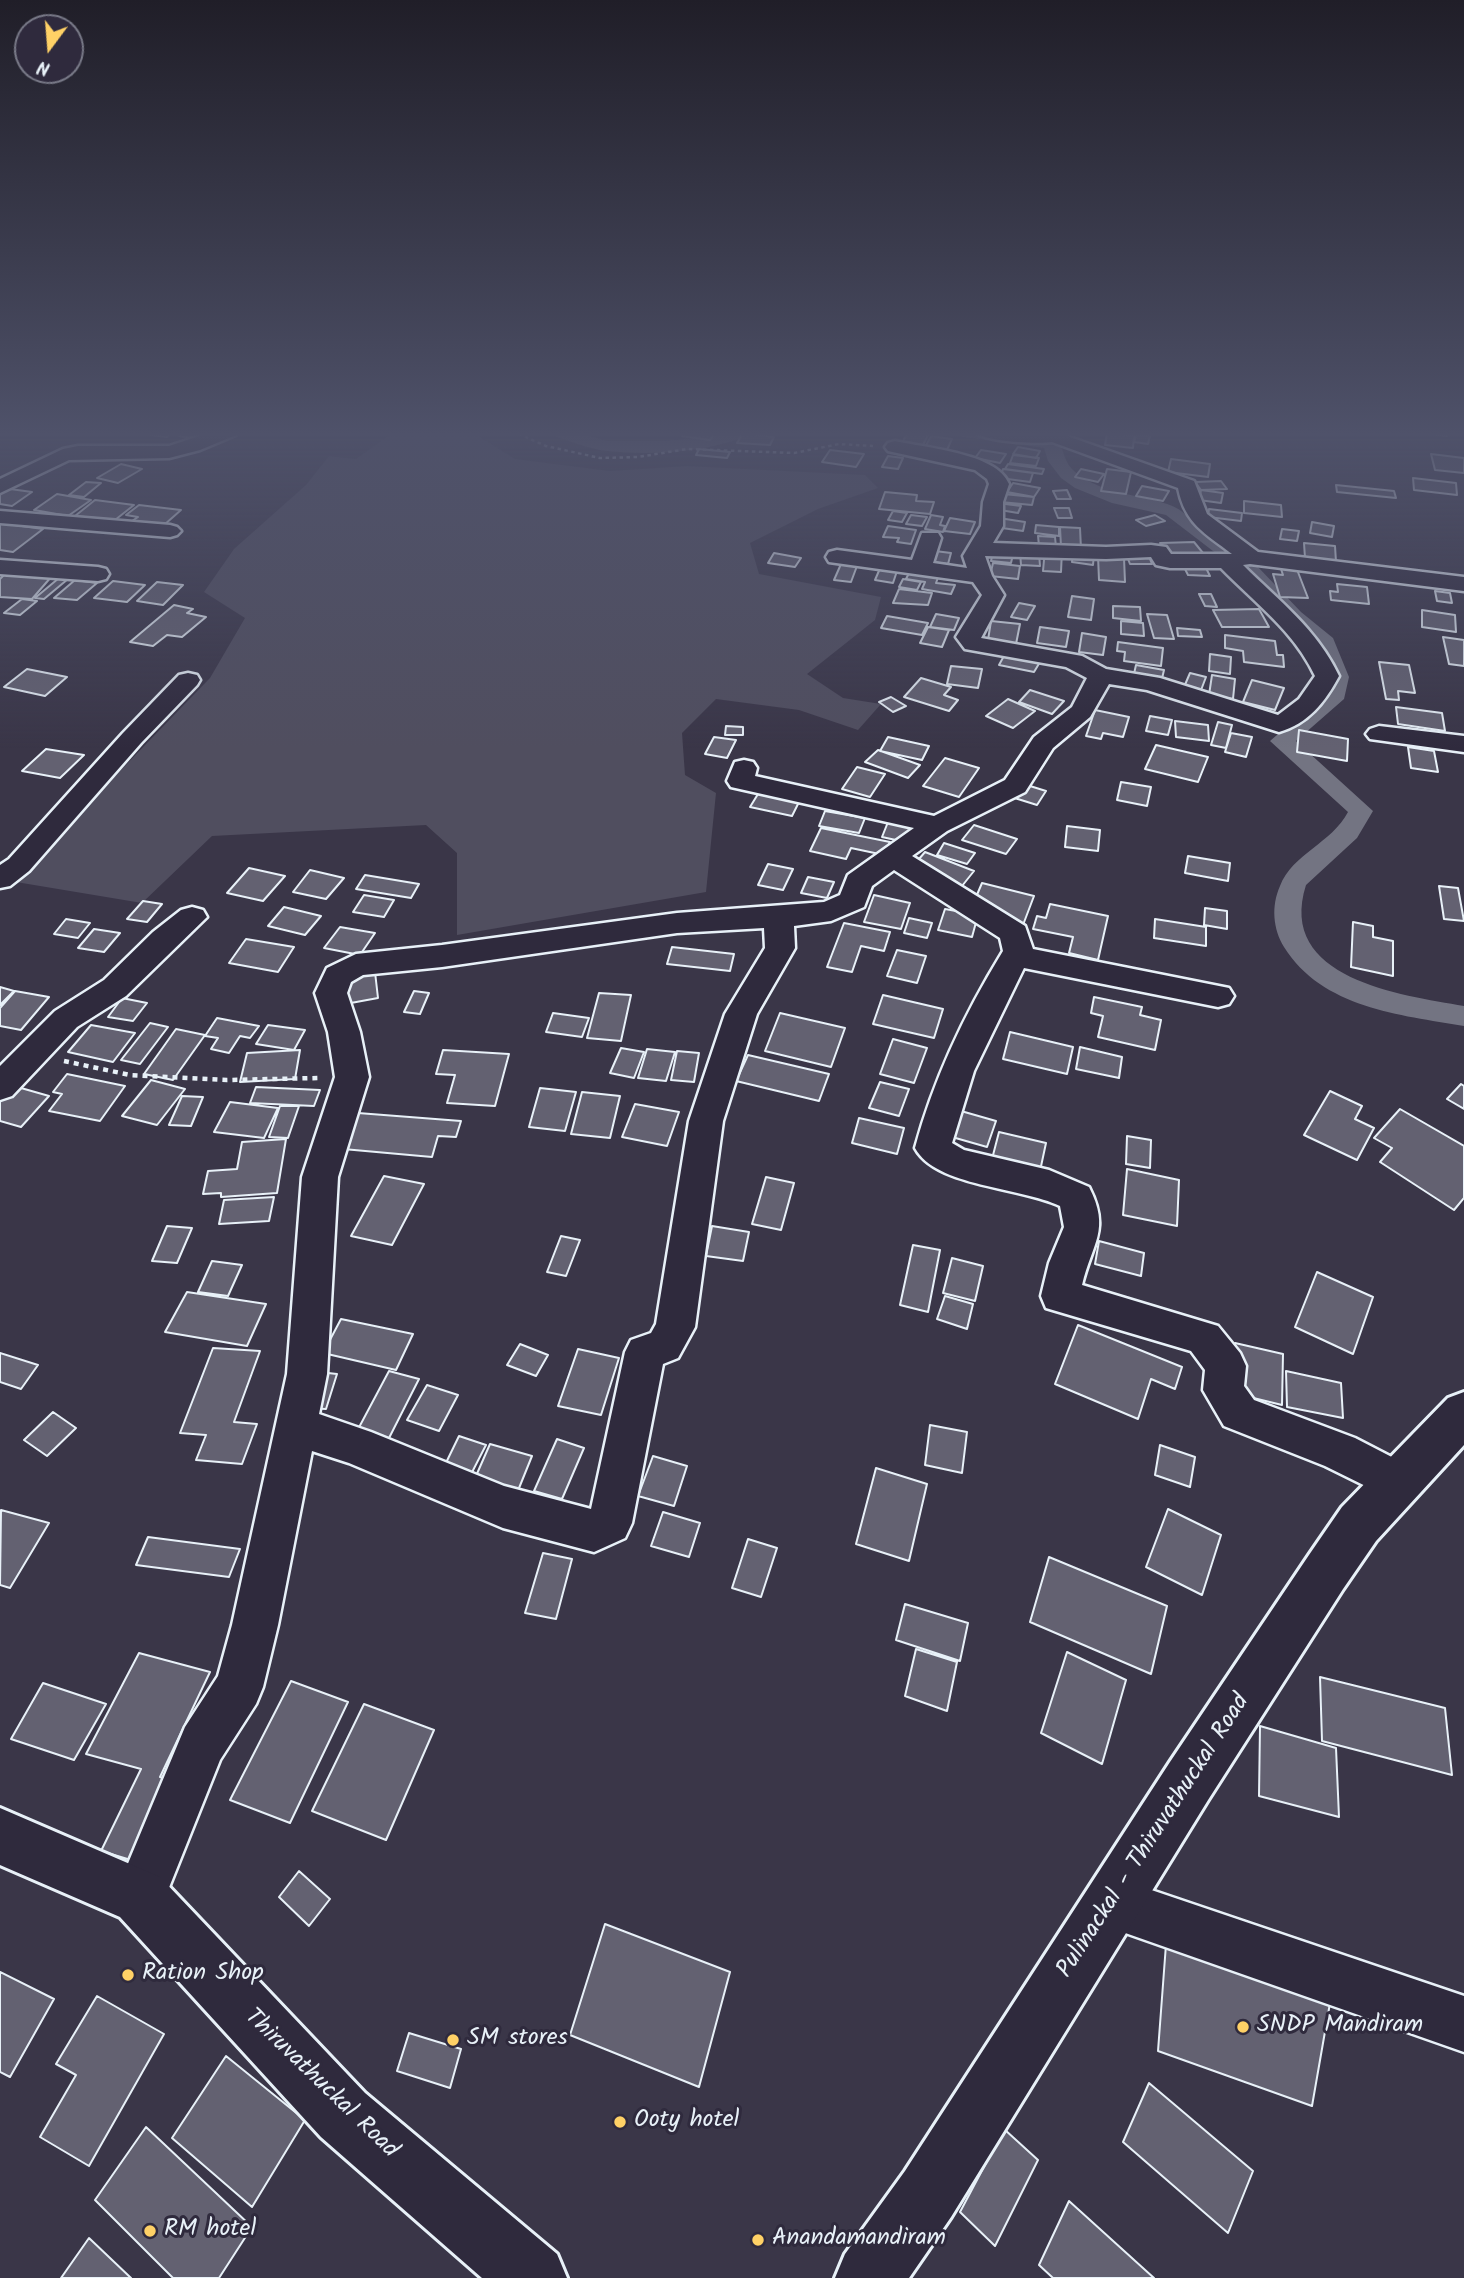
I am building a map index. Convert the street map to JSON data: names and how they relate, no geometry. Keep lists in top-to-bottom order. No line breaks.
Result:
{"streets":{"main road":["Pulinackal - Thiruvathuckal Road","Thiruvathuckal Road"]},"places":["Ration Shop","SNDP Mandiram","SM stores","Ooty hotel","RM hotel","Anandamandiram"],"north":"bottom"}
